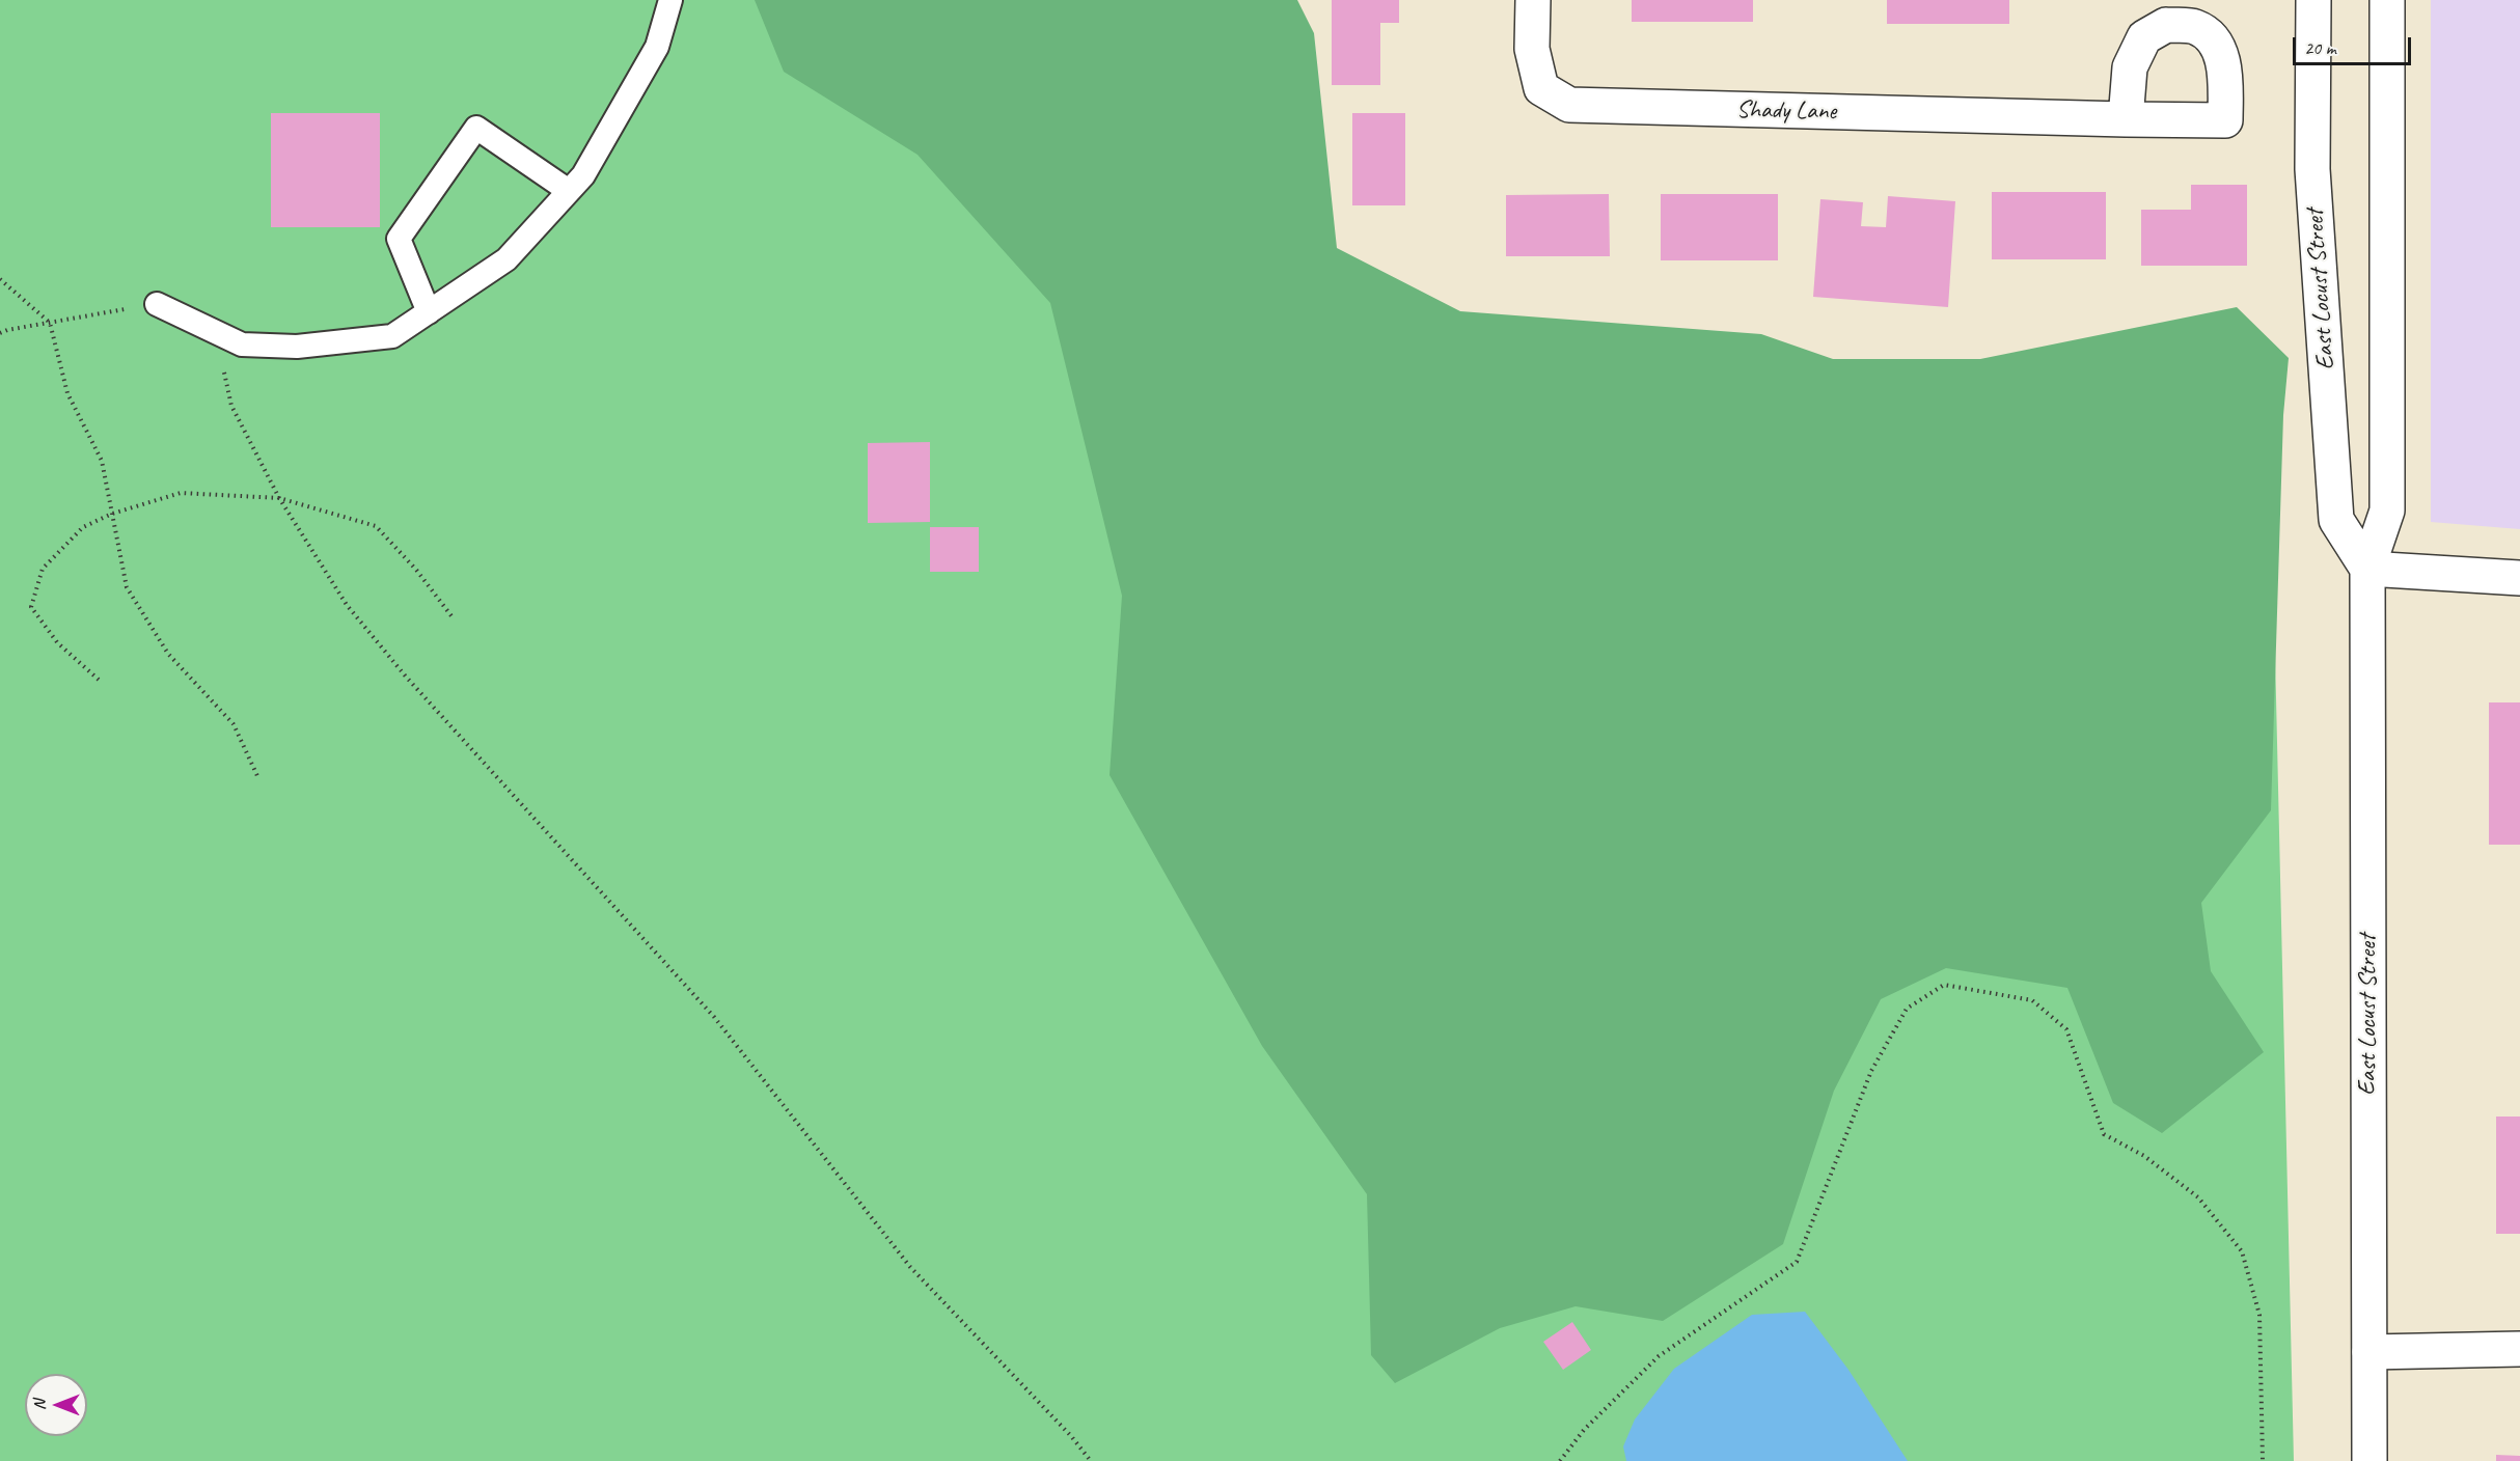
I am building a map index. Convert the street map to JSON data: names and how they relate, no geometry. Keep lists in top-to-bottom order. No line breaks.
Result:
{"streets":{"main road":["Shady Lane","East Locust Street"]},"scale_bar":"20 m","north":"left"}
